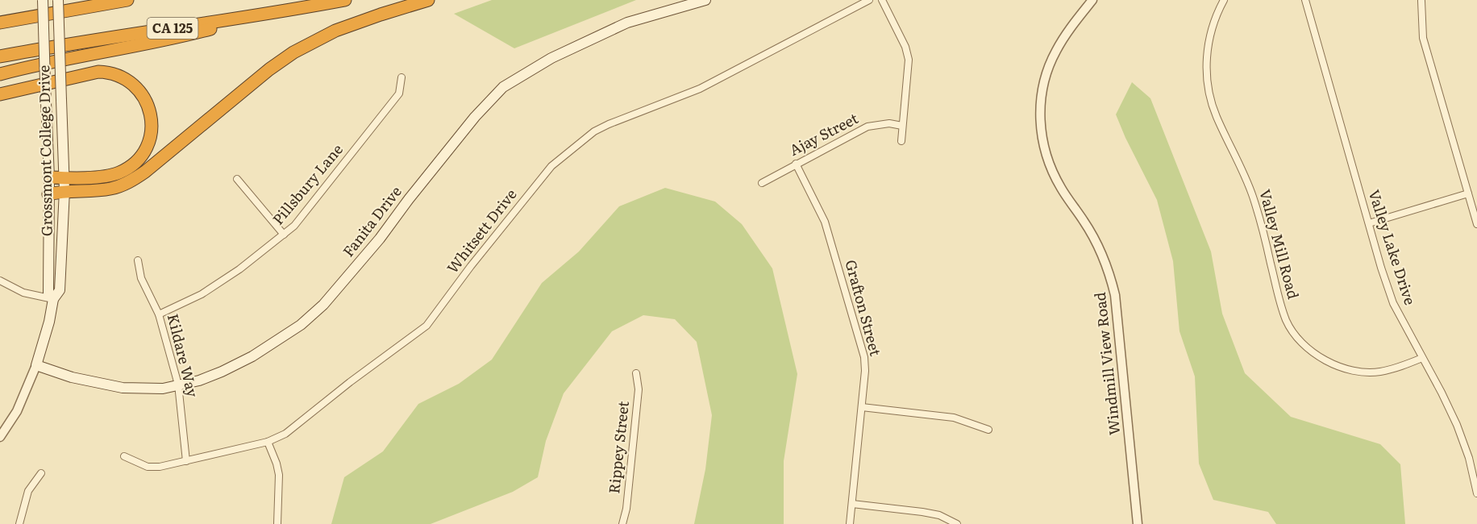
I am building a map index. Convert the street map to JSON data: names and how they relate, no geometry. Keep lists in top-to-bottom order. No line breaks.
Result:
{"streets":{"highway":["CA 125"],"main road":["Grossmont College Drive","Fanita Drive"],"street":["Ajay Street","Pillsbury Lane","Whitsett Drive","Valley Mill Road","Valley Lake Drive","Grafton Street","Kildare Way","Windmill View Road","Rippey Street"]},"crossings":[["Ajay Street","Grafton Street"],["Grossmont College Drive","Fanita Drive"],["Pillsbury Lane","Kildare Way"],["Fanita Drive","Kildare Way"],["Whitsett Drive","Kildare Way"],["Valley Mill Road","Valley Lake Drive"]]}
